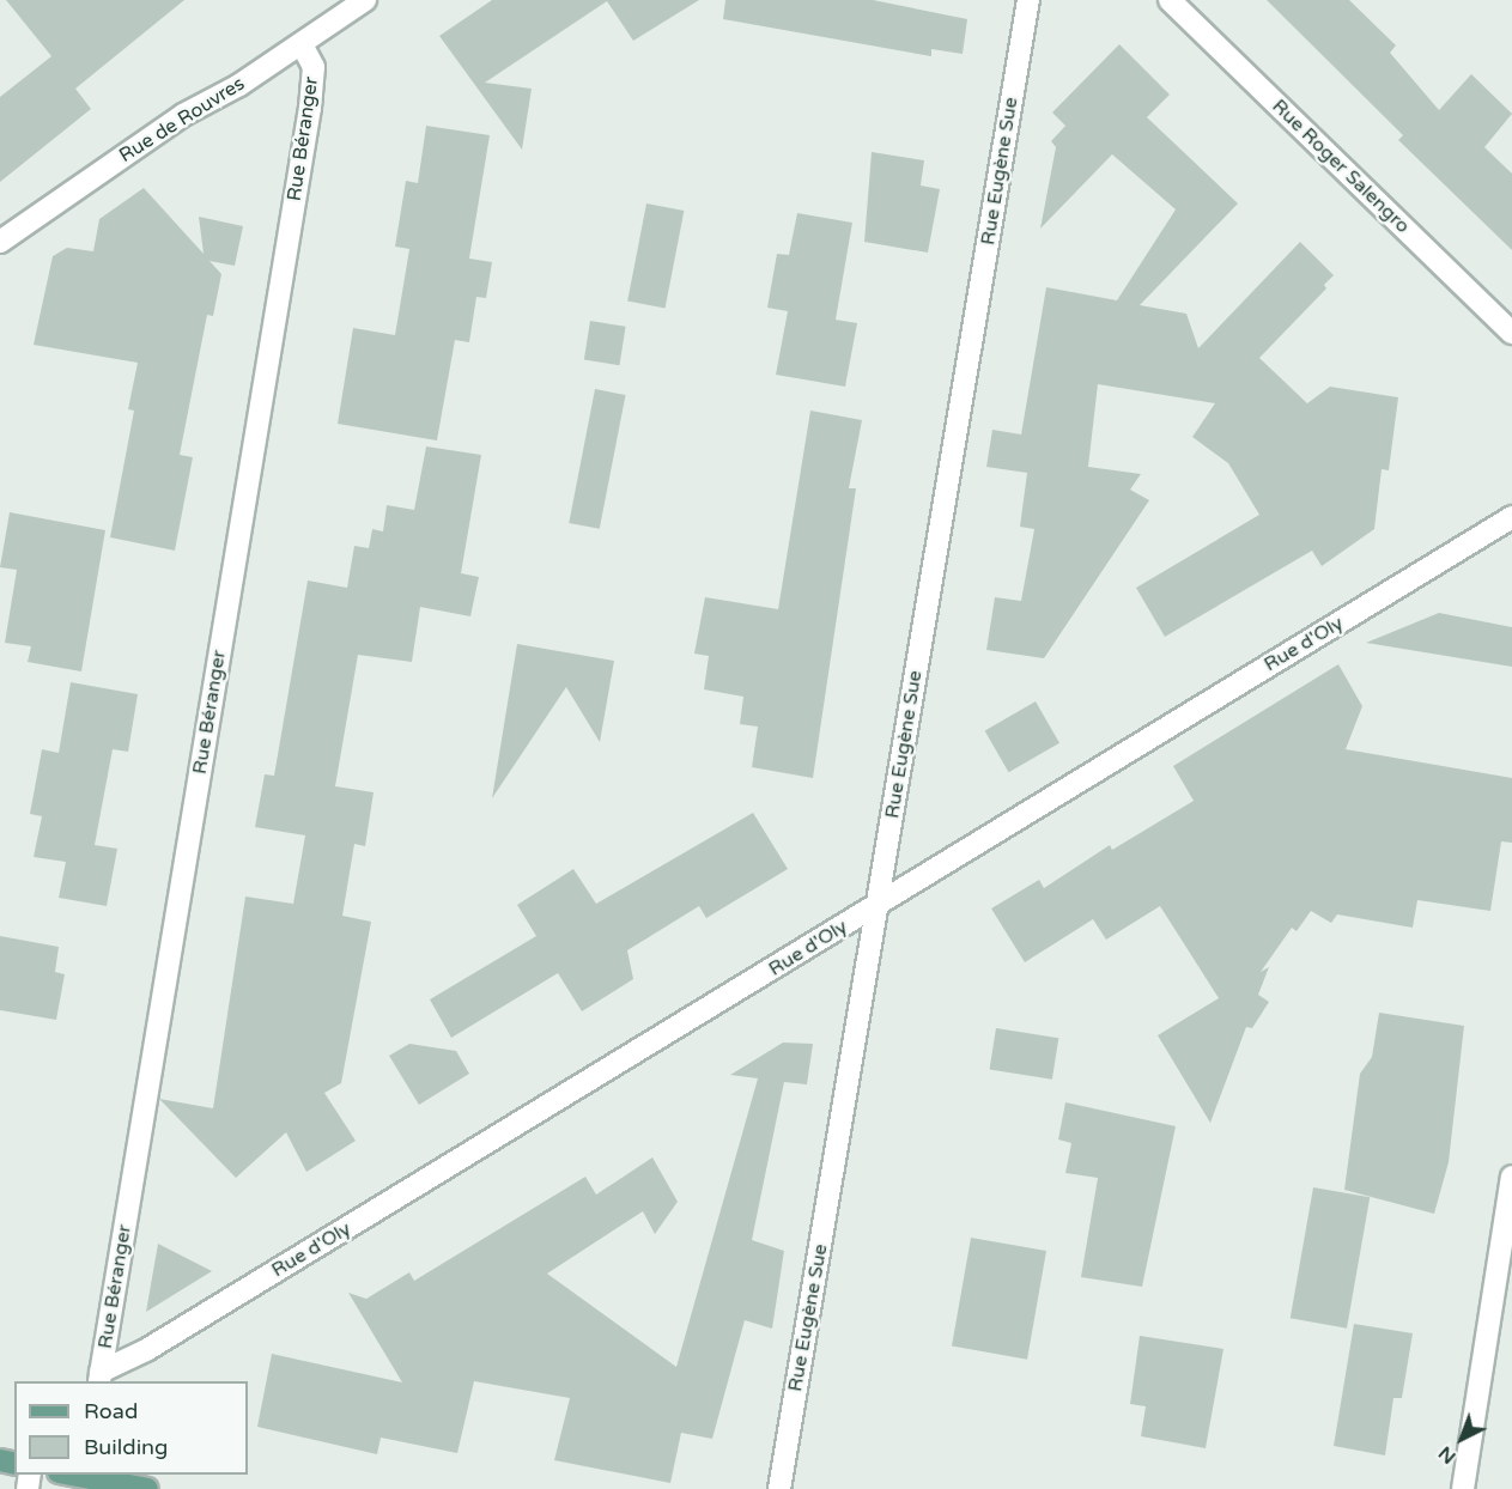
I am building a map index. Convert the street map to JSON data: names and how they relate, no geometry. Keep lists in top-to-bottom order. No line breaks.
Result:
{"streets":{"street":["Rue de Rouvres","Rue Béranger","Rue Roger Salengro","Rue Eugène Sue","Rue d'Oly"]},"crossings":[["Rue de Rouvres","Rue Béranger"],["Rue Béranger","Rue d'Oly"],["Rue Eugène Sue","Rue d'Oly"]],"legend":["Road","Building"],"north":"bottom left"}
